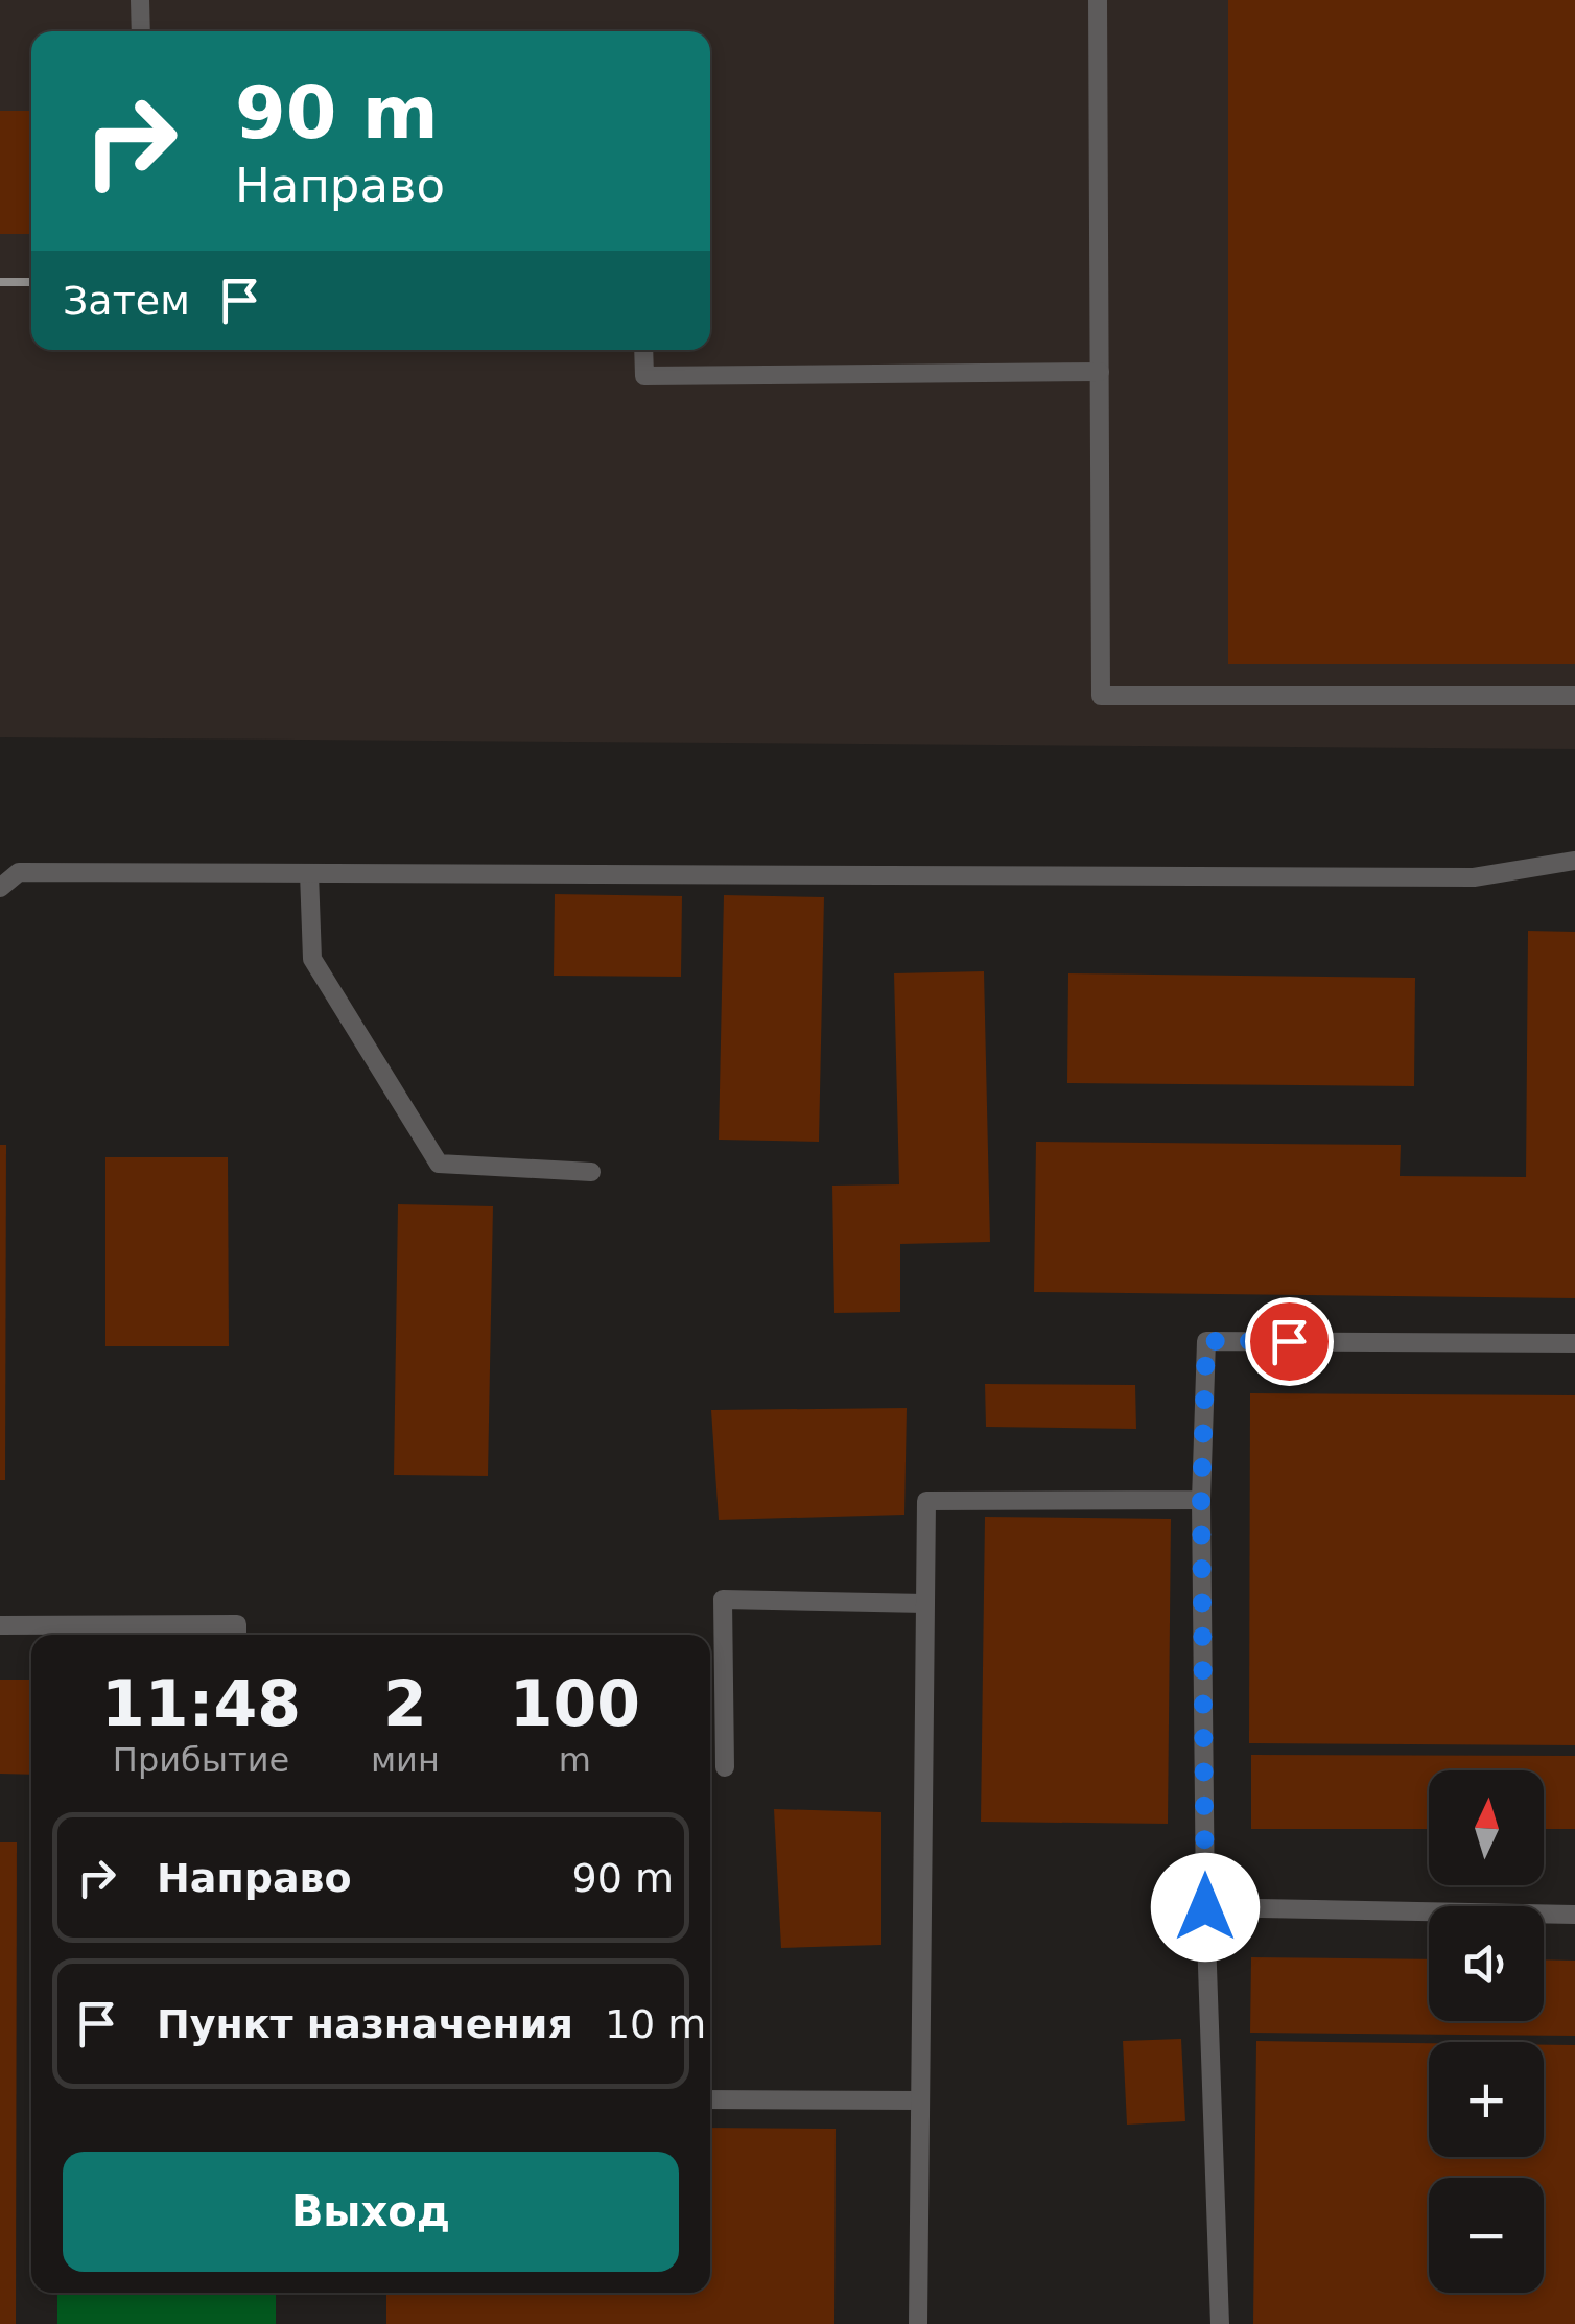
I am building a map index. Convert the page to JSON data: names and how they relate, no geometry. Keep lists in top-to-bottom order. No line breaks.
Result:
{"north":"top","page":{"turn":["90 m","Направо"],"then":"Затем","eta":["11:48","Прибытие","2","мин","100","m"],"map_buttons":["+","−"],"list":[{"name":"Направо","value":"90 m"},{"name":"Пункт назначения","value":"10 m"}],"buttons":"Выход"}}
